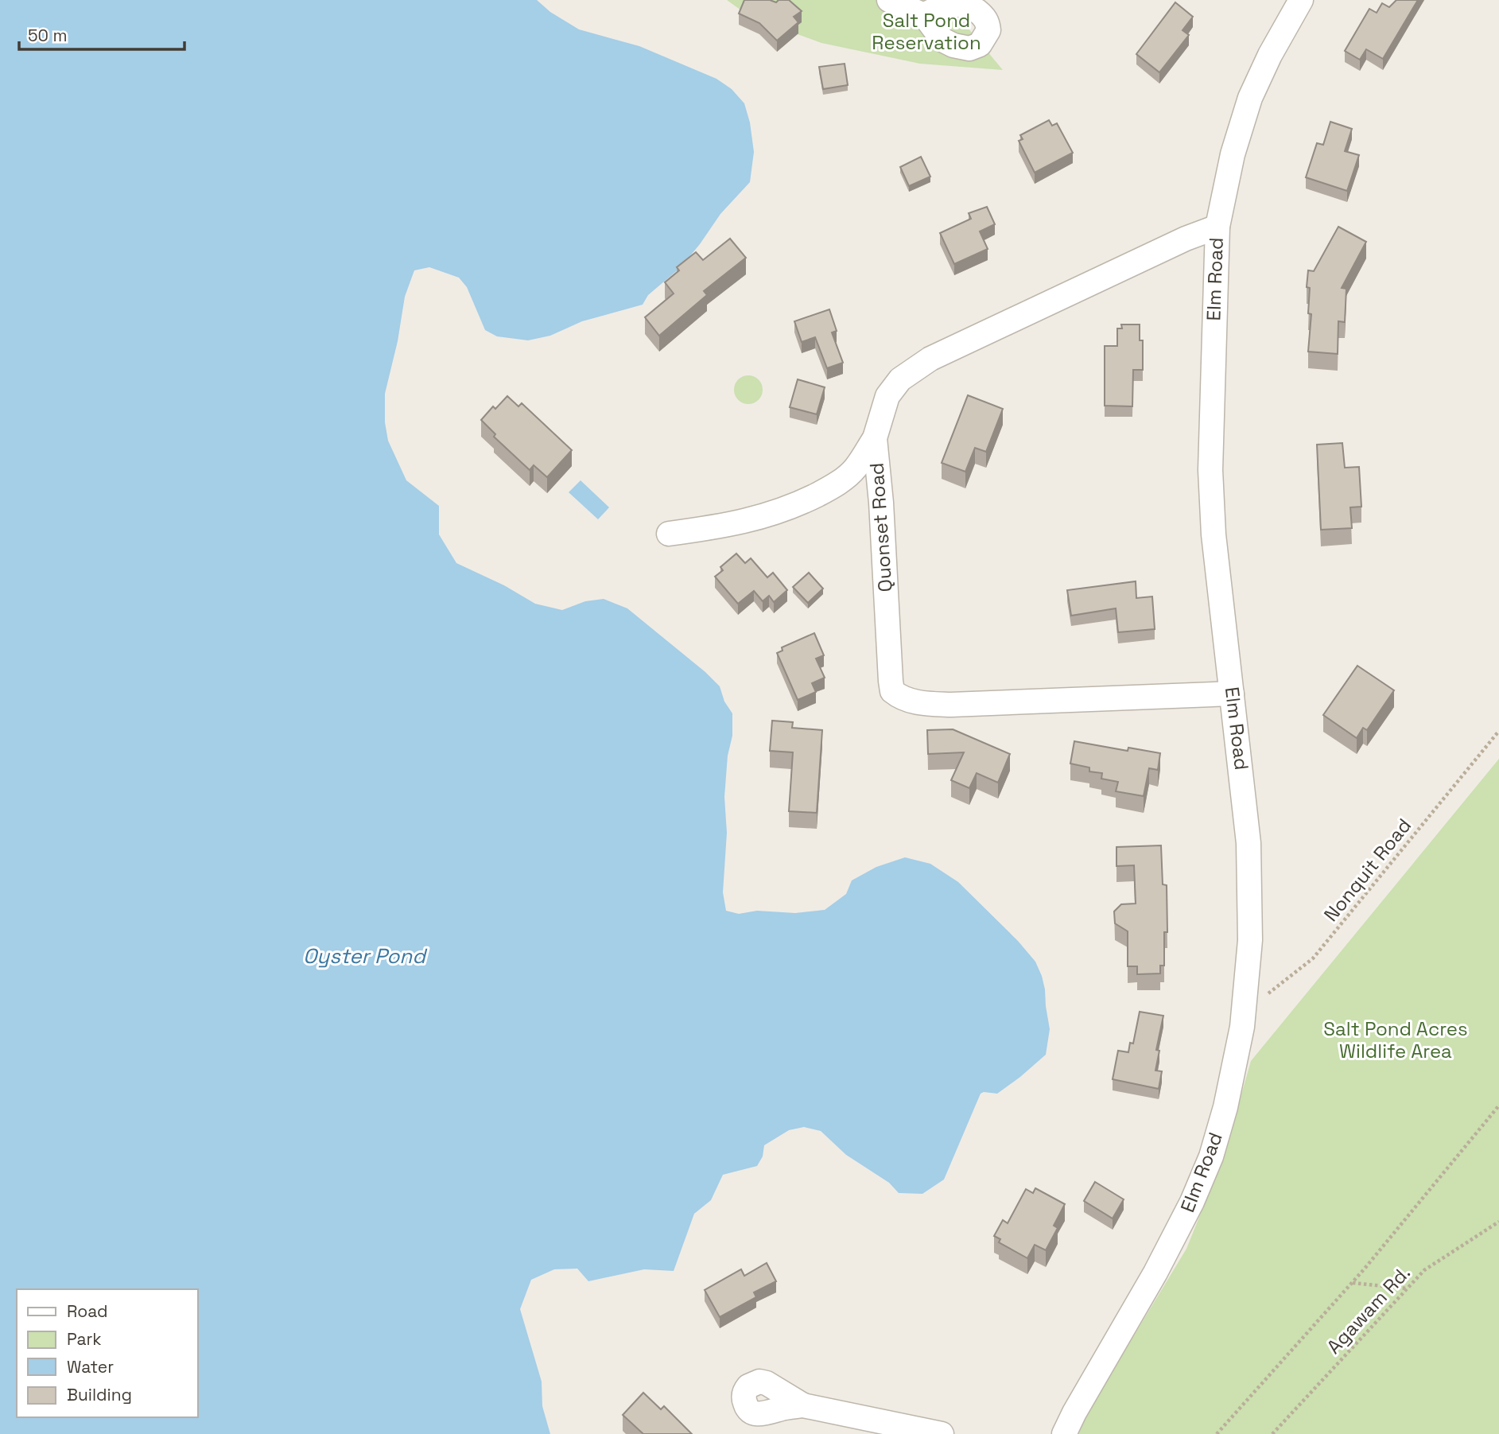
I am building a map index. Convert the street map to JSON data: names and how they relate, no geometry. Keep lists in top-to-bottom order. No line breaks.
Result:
{"streets":{"street":["Elm Road","Quonset Road"],"path":["Nonquit Road","Agawam Rd."]},"crossings":[["Elm Road","Quonset Road"],["Elm Road","Nonquit Road"]],"water":["Oyster Pond"],"parks":["Salt Pond Reservation","Salt Pond Acres Wildlife Area"],"legend":["Road","Park","Water","Building"],"scale_bar":"50 m"}
